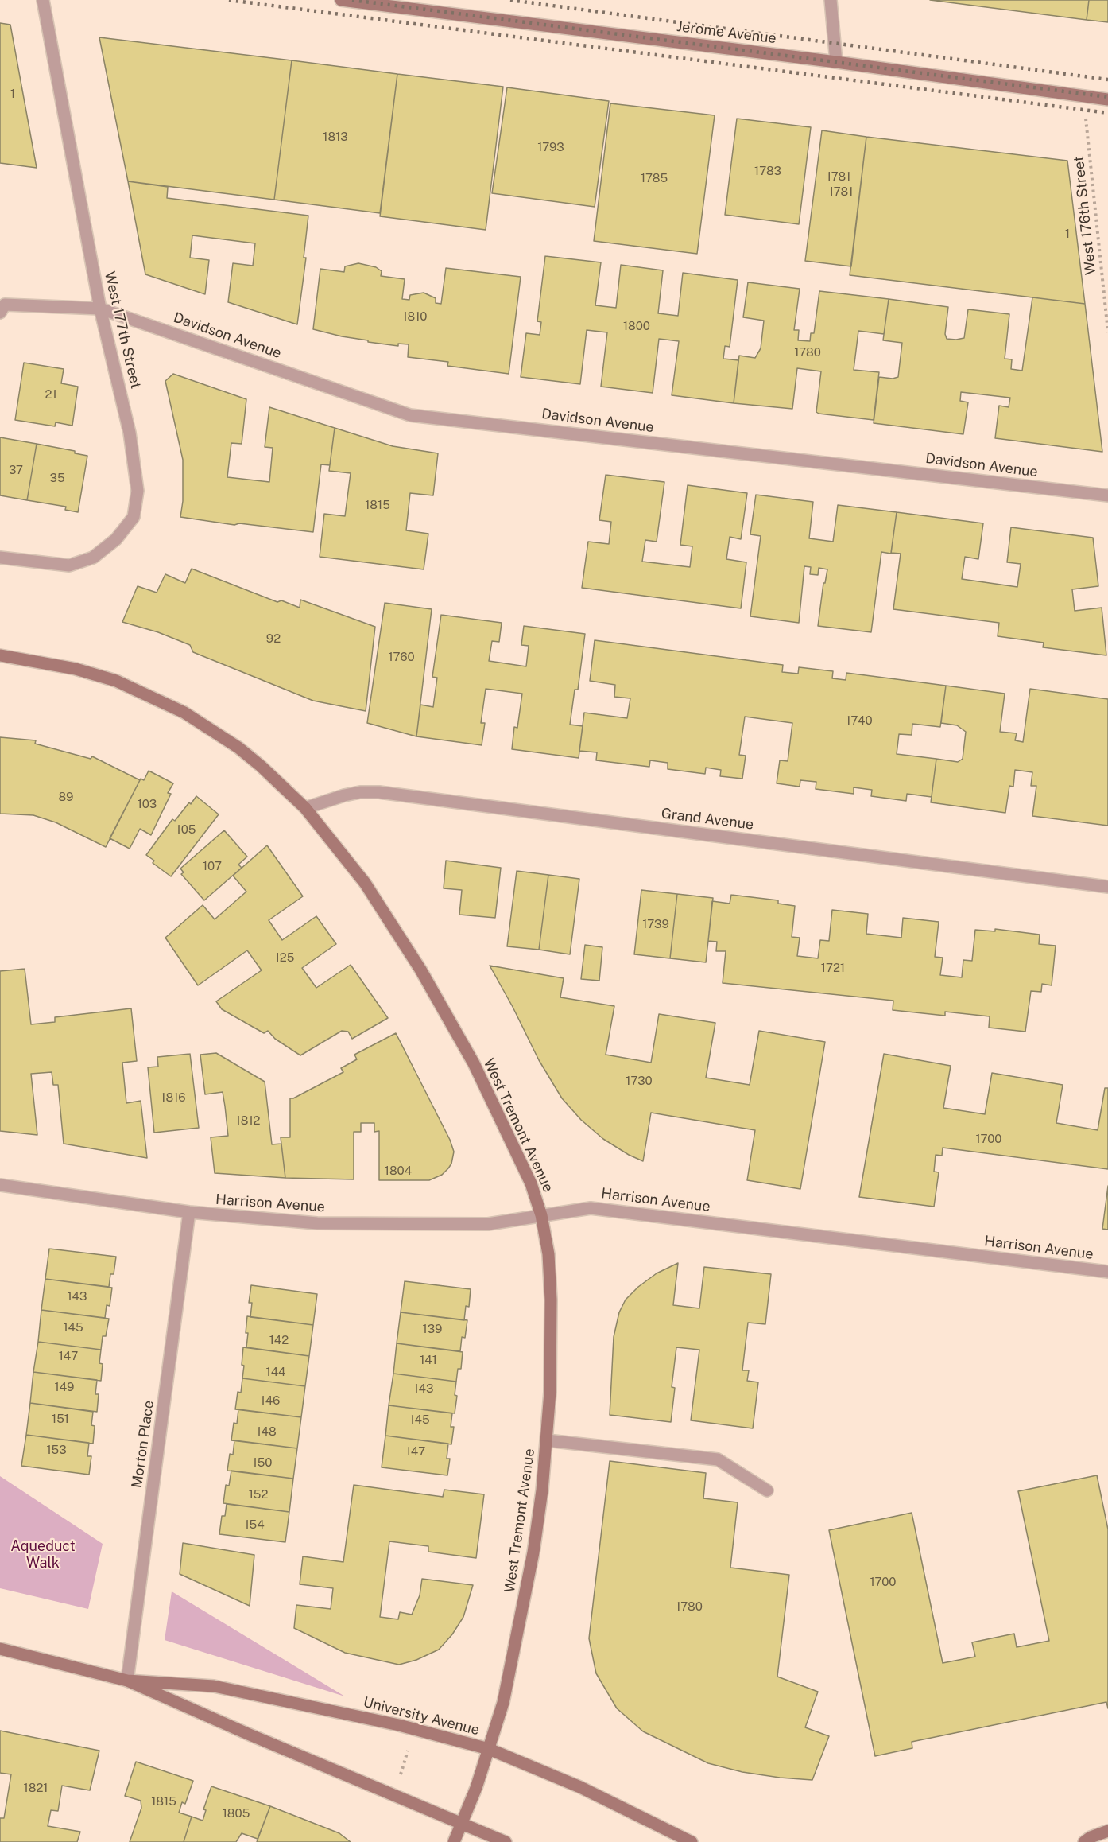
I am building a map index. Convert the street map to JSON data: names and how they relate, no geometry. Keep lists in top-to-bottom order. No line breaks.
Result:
{"streets":{"main road":["Jerome Avenue","West Tremont Avenue","University Avenue"],"street":["West 177th Street","Davidson Avenue","Grand Avenue","Harrison Avenue","Morton Place"],"path":["West 176th Street"]},"crossings":[["Jerome Avenue","West 176th Street"],["West 177th Street","Davidson Avenue"],["Grand Avenue","West Tremont Avenue"],["West Tremont Avenue","Harrison Avenue"],["West Tremont Avenue","University Avenue"],["Harrison Avenue","Morton Place"],["Morton Place","University Avenue"]],"parks":["Aqueduct Walk"],"house_numbers":["1","1813","1793","1783","1781","1785","1781","1","1810","1800","1780","21","37","35","1815","92","1760","1740","89","103","105","107","1739","125","1721","1730","1816","1812","1700","1804","143","145","139","142","147","141","144","149","143","146","151","145","148","153","147","150","152","154","1700","1780","1821","1815","1805"]}
